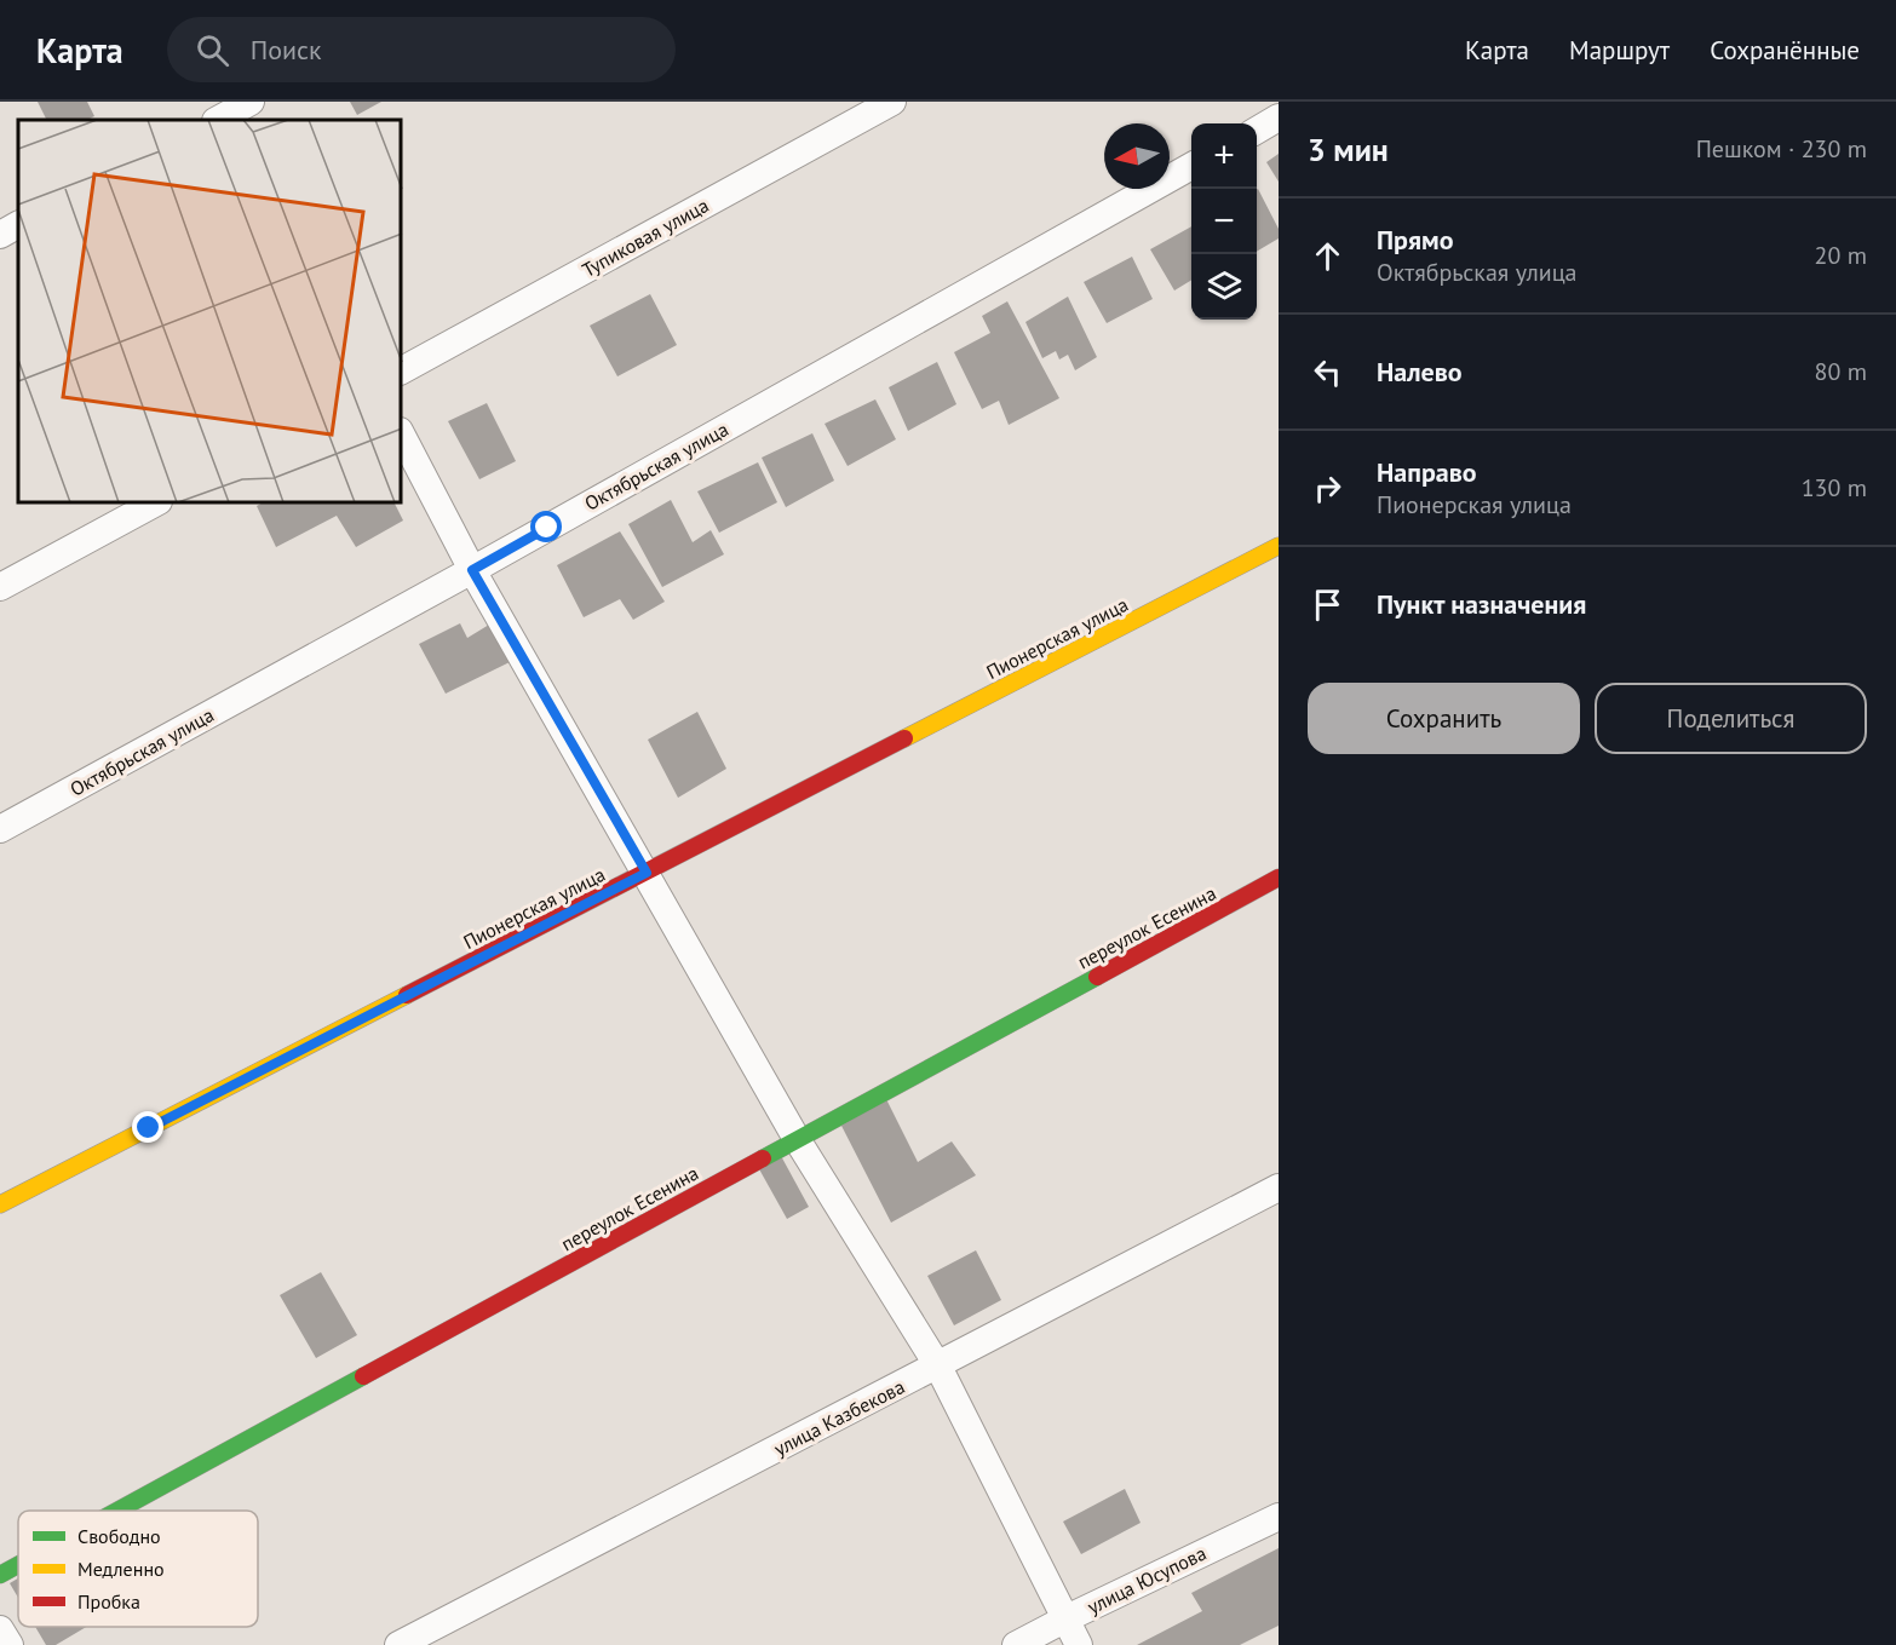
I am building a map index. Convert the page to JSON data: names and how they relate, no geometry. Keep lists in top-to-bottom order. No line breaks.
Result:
{"streets":{"street":["Тупиковая улица","Октябрьская улица","Пионерская улица","переулок Есенина","улица Казбекова","улица Юсупова"]},"legend":["Свободно","Медленно","Пробка"],"north":"left","page":{"header":"Карта","search":"Поиск","nav":["Карта","Маршрут","Сохранённые"],"heading":["3 мин","Пешком · 230 m"],"map_buttons":["+","−"],"list":[["Прямо","Октябрьская улица","20 m"],["Налево","80 m"],["Направо","Пионерская улица","130 m"],"Пункт назначения"],"buttons":["Сохранить","Поделиться"]}}
